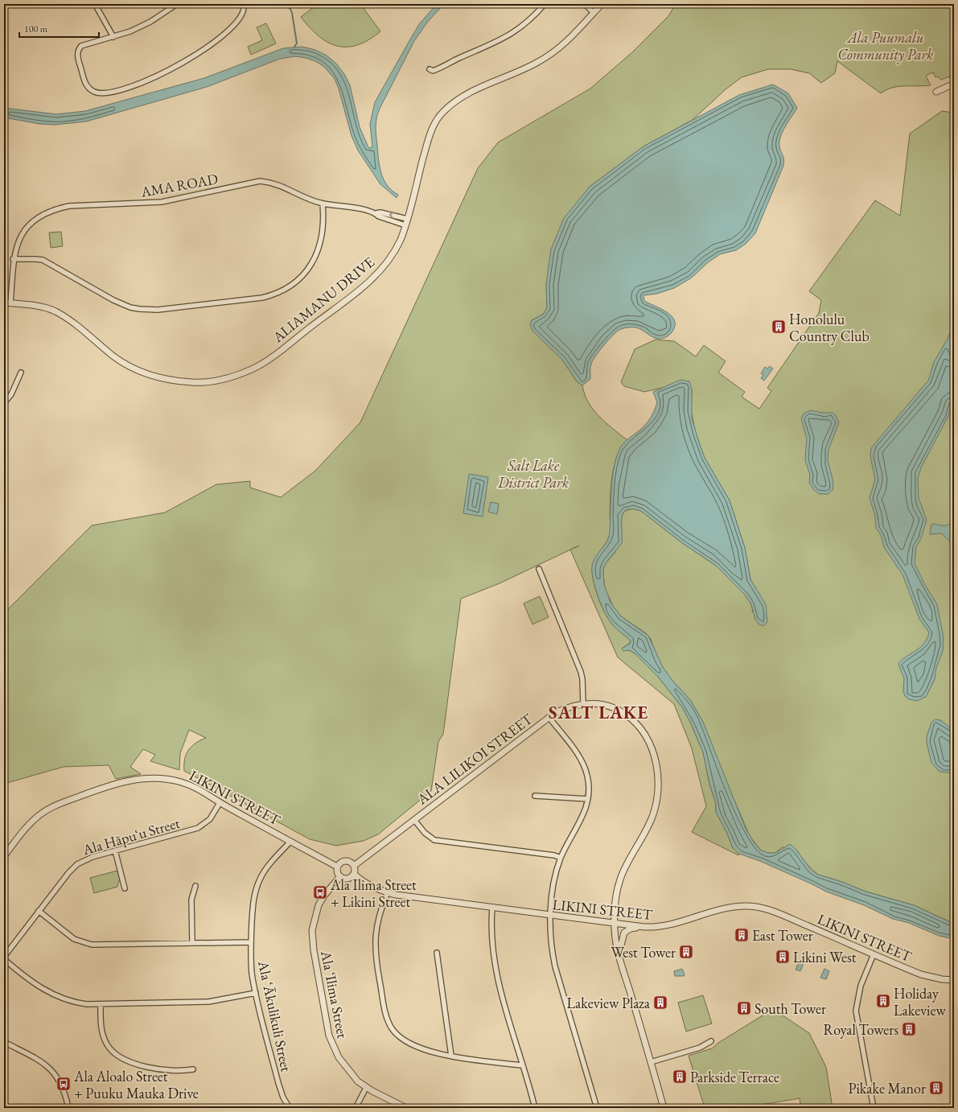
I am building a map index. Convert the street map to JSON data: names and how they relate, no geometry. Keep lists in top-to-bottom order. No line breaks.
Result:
{"streets":{"street":["AMA ROAD","ALIAMANU DRIVE","ALA LILIKOI STREET","LIKINI STREET","Ala Hāpuʻu Street","Ala ʻIlima Street","Ala ʻĀkulikuli Street"]},"crossings":[["AMA ROAD","ALIAMANU DRIVE"],["ALA LILIKOI STREET","LIKINI STREET"],["ALA LILIKOI STREET","Ala ʻIlima Street"],["LIKINI STREET","Ala Hāpuʻu Street"],["LIKINI STREET","Ala ʻIlima Street"],["LIKINI STREET","Ala ʻĀkulikuli Street"]],"districts":["SALT LAKE"],"parks":["Ala Puumalu Community Park","Salt Lake District Park"],"places":{"building":["Honolulu Country Club","East Tower","West Tower","Likini West","Holiday Lakeview","Lakeview Plaza","South Tower","Royal Towers","Parkside Terrace","Pikake Manor"],"bus stop":["Ala Ilima Street + Likini Street","Ala Aloalo Street + Puuku Mauka Drive"]},"scale_bar":"100 m"}
